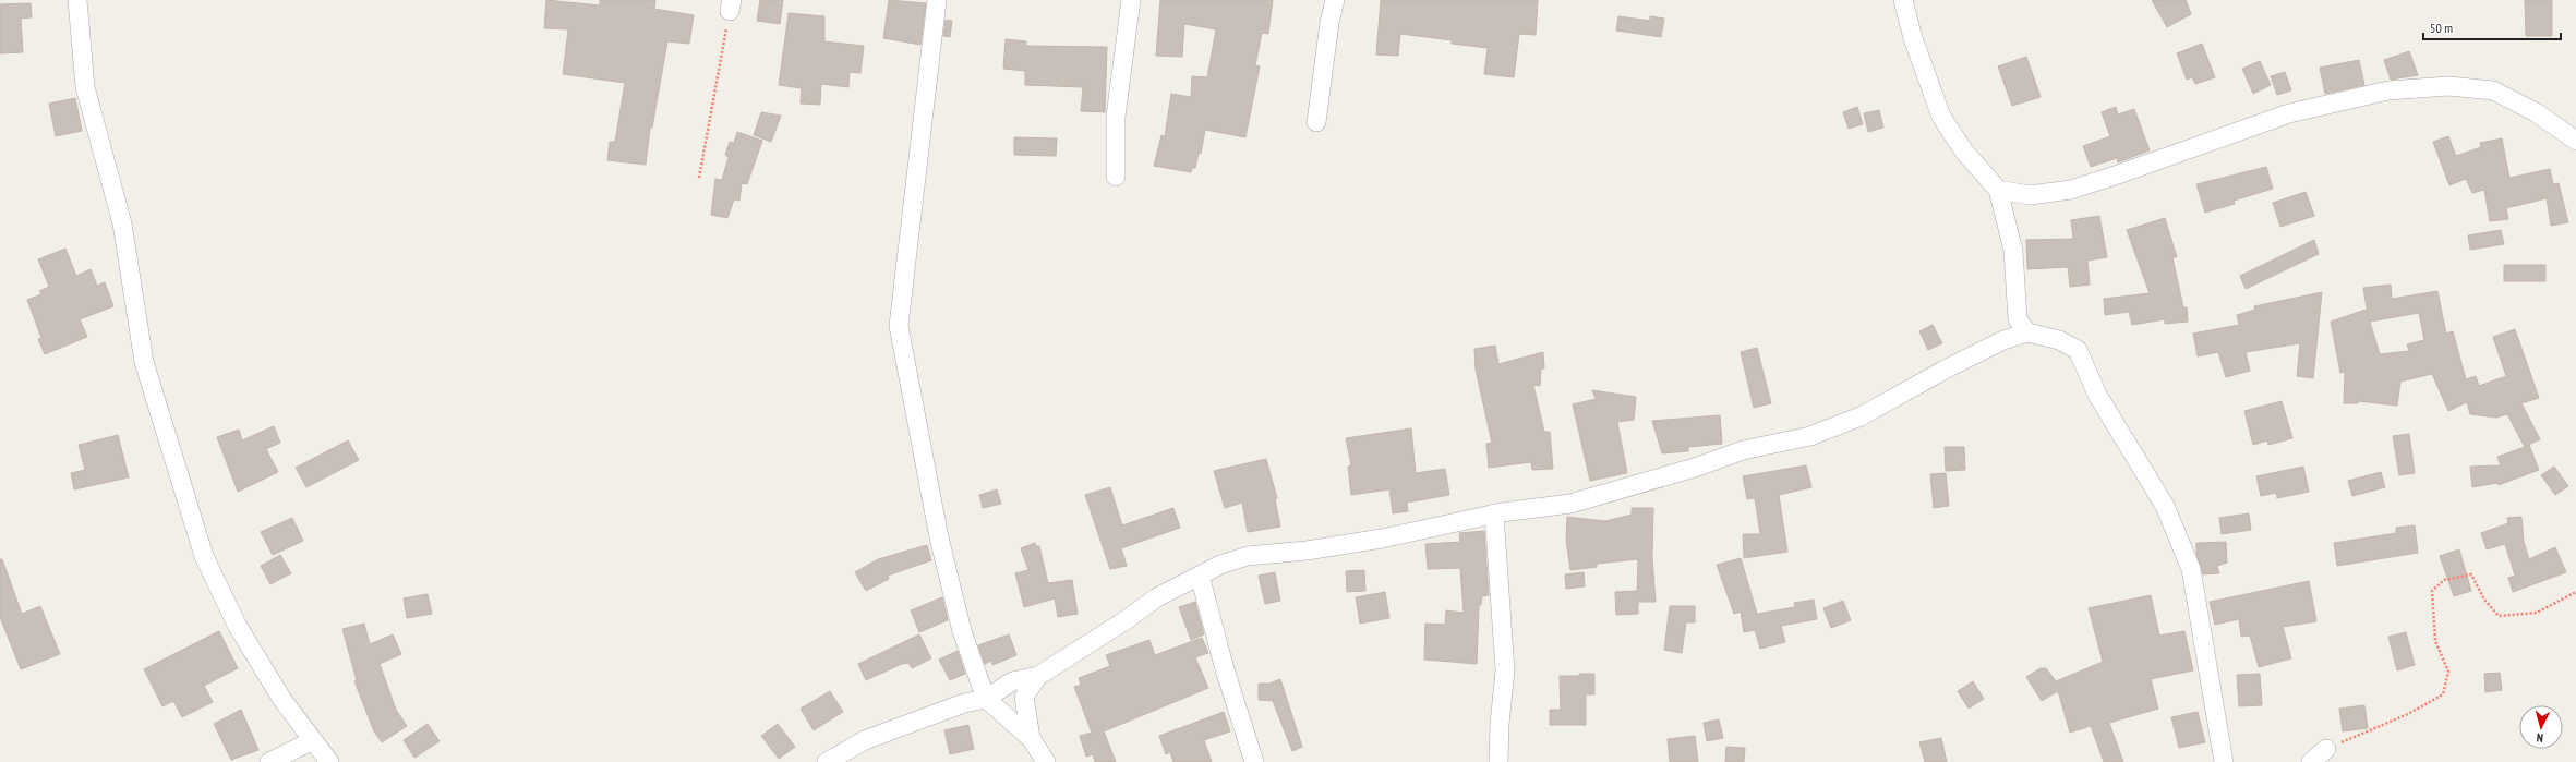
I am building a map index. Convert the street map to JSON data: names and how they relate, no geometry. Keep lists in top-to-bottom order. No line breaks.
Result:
{"scale_bar":"50 m","north":"bottom"}
